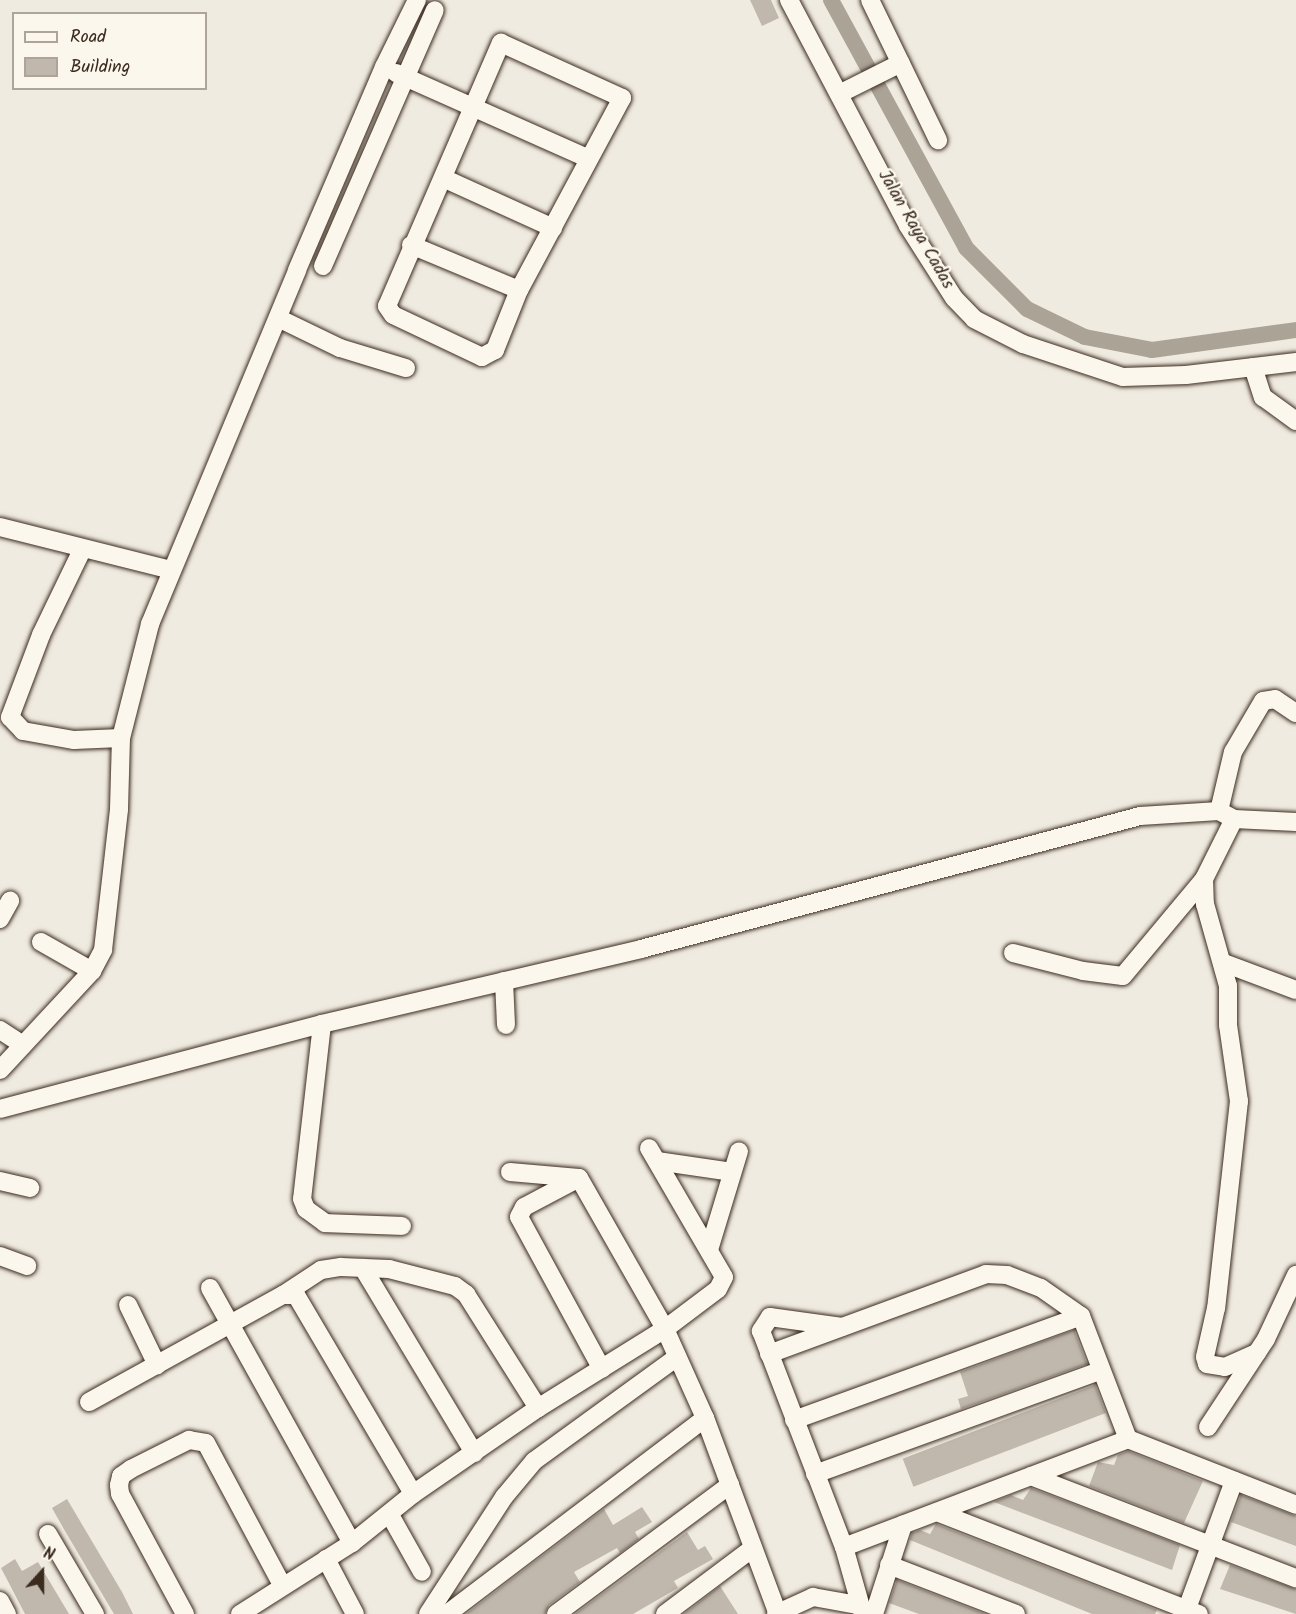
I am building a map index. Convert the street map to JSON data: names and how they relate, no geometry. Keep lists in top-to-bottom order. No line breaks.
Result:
{"streets":{"street":["Jalan Raya Cadas"]},"legend":["Road","Building"],"north":"top"}
